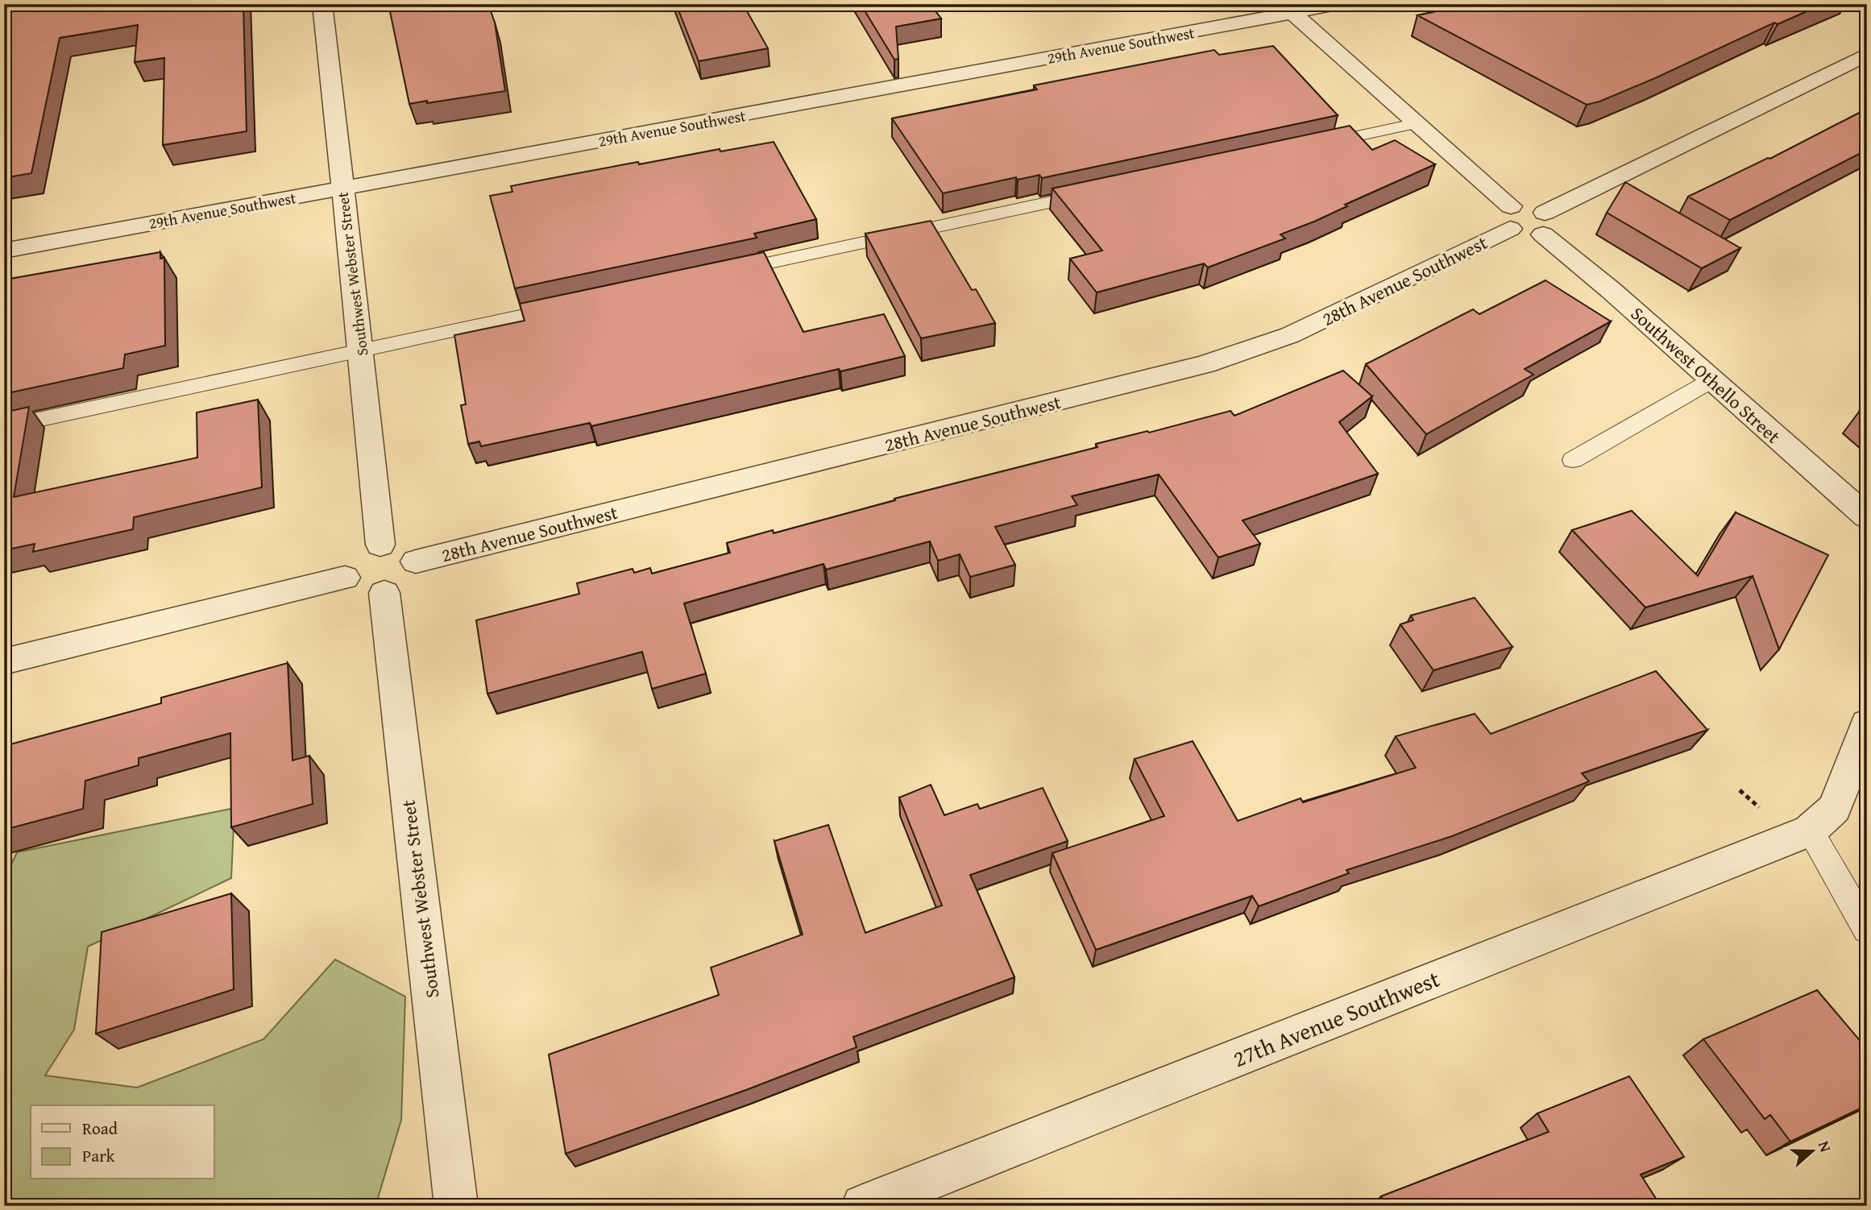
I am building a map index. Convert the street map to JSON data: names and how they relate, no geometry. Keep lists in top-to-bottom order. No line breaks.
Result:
{"streets":{"street":["29th Avenue Southwest","Southwest Webster Street","28th Avenue Southwest","Southwest Othello Street","27th Avenue Southwest"]},"crossings":[["29th Avenue Southwest","Southwest Webster Street"],["Southwest Webster Street","28th Avenue Southwest"]],"legend":["Road","Park"],"north":"right"}
